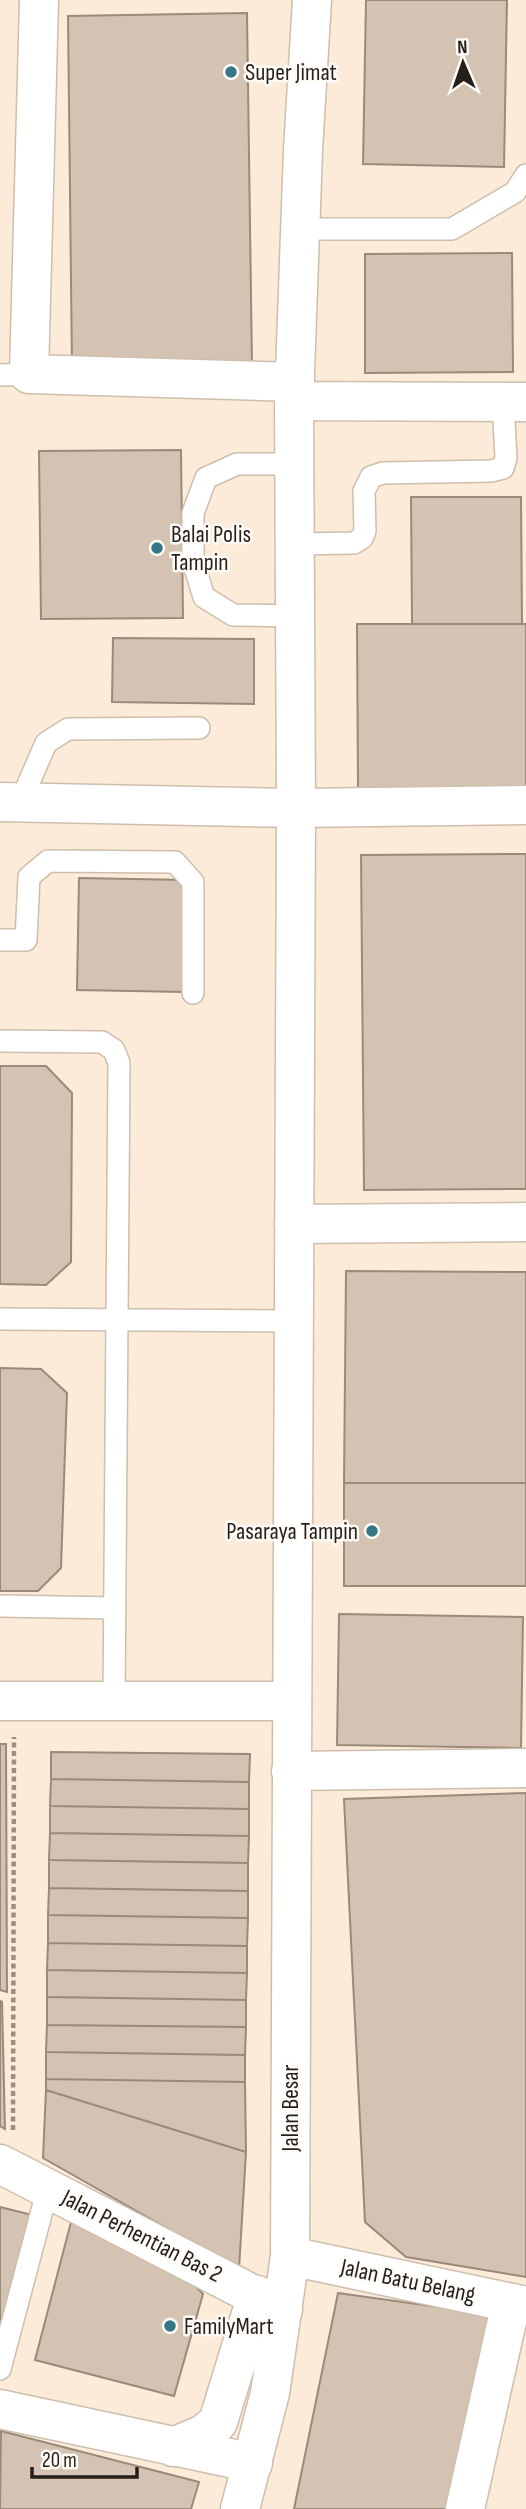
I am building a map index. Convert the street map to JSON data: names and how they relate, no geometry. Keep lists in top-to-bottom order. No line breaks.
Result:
{"streets":{"street":["Jalan Besar","Jalan Perhentian Bas 2","Jalan Batu Belang"]},"crossings":[["Jalan Besar","Jalan Perhentian Bas 2"],["Jalan Besar","Jalan Batu Belang"]],"places":["Super Jimat","Balai Polis Tampin","Pasaraya Tampin","FamilyMart"],"scale_bar":"20 m","north":"top"}
